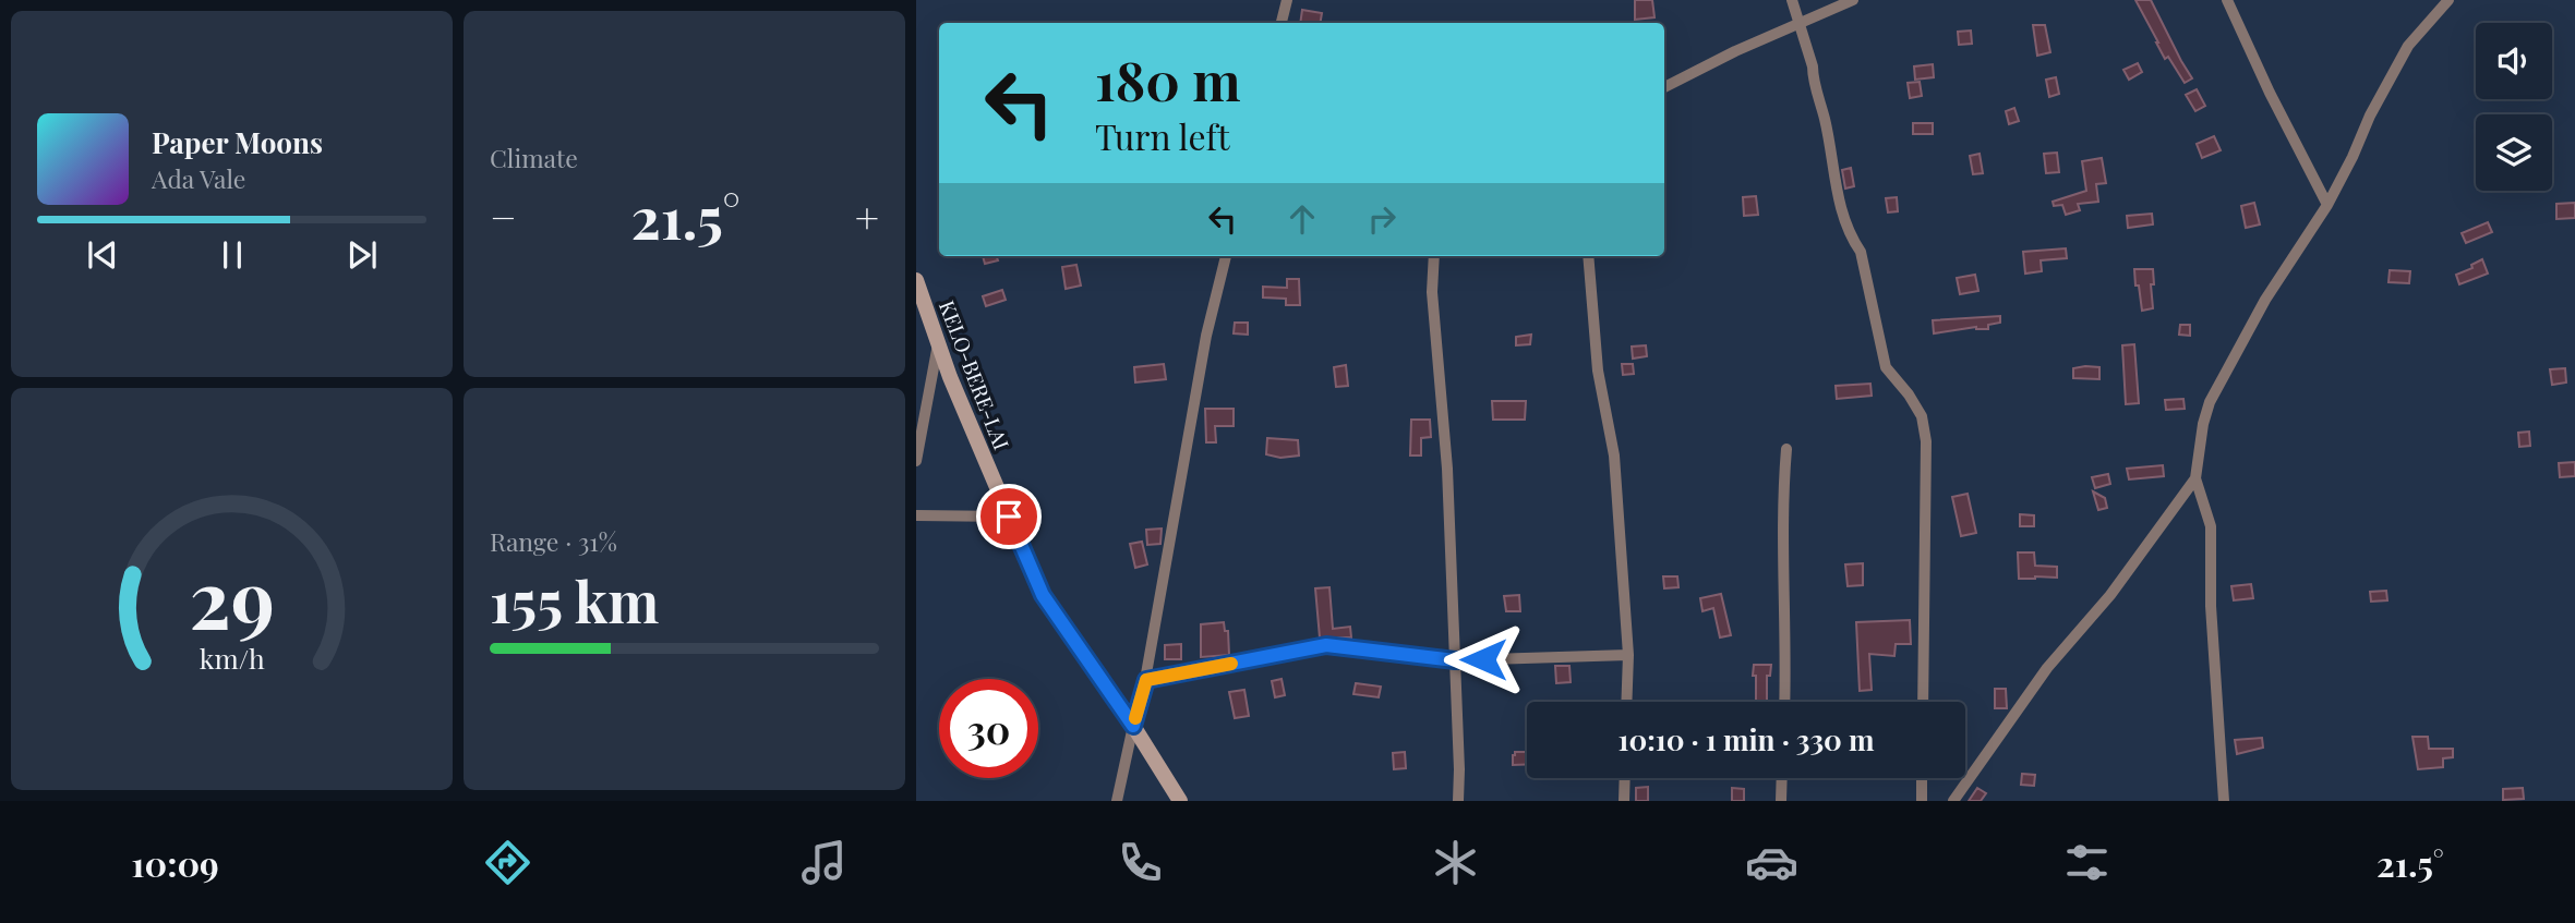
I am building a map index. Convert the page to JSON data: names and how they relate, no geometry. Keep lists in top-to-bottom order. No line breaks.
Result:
{"streets":{"main road":["KELO-BERE-LAI"]},"page":{"tile":["Climate",["Range · 31%","155 km"]],"turn":["180 m","Turn left"],"song":["Paper Moons","Ada Vale"],"heat":["−","21.5°","+"],"limit":"30","trip":"10:10 · 1 min · 330 m","tabs":["10:09","21.5°"],"gauge":["29","km/h"]}}
